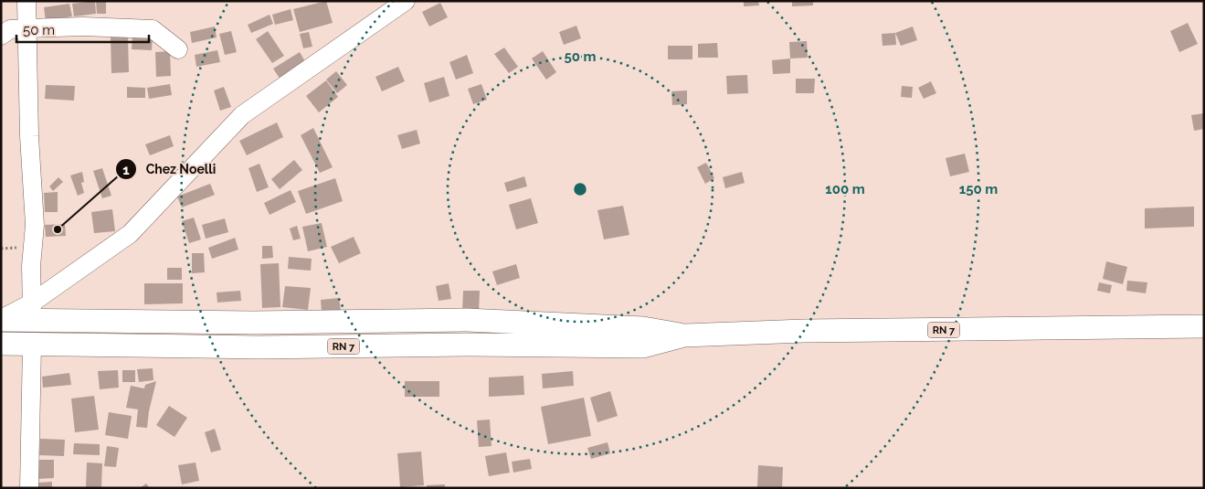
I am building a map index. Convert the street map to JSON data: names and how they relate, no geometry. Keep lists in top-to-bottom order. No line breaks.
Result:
{"streets":{"main road":["RN 7"]},"places":["Chez Noelli"],"scale_bar":"50 m","rings":["50 m","100 m","150 m"]}
